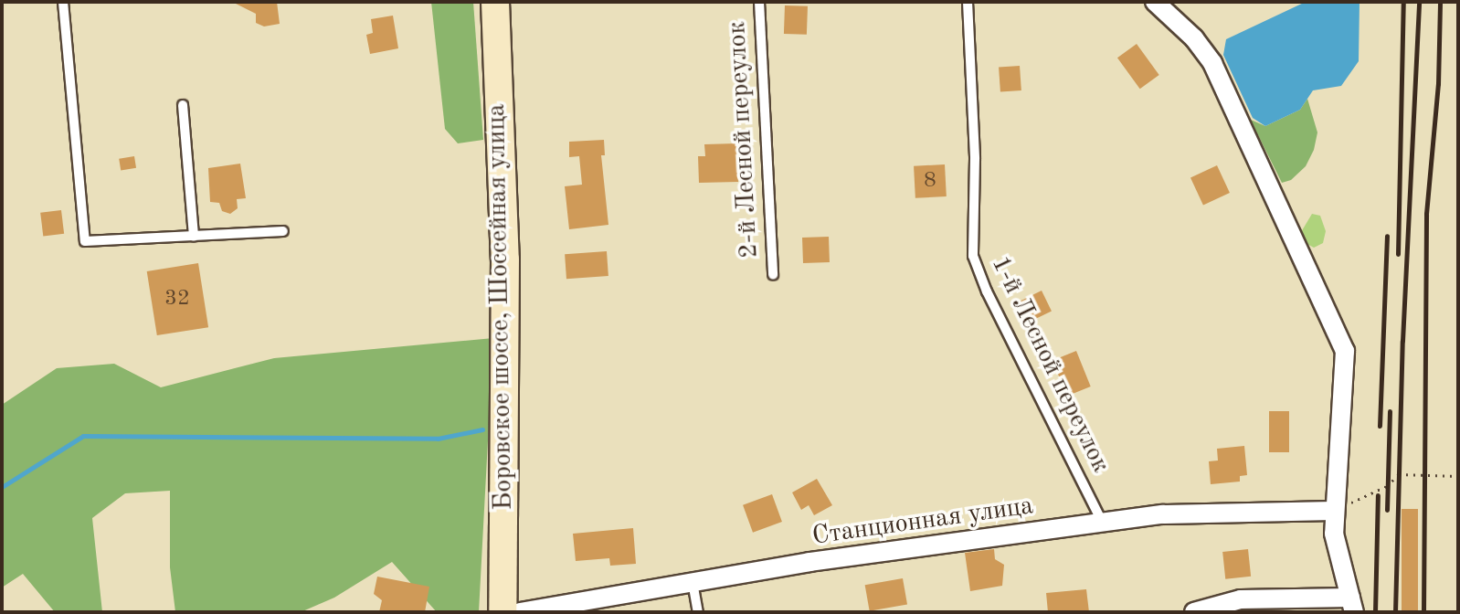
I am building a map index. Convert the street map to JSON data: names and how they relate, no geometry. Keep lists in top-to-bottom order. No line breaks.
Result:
{"streets":{"main road":["Боровское шоссе, Шоссейная улица"],"street":["Станционная улица"],"lane":["2-й Лесной переулок","1-й Лесной переулок"]},"crossings":[["1-й Лесной переулок","Станционная улица"]],"house_numbers":["8","32"]}
